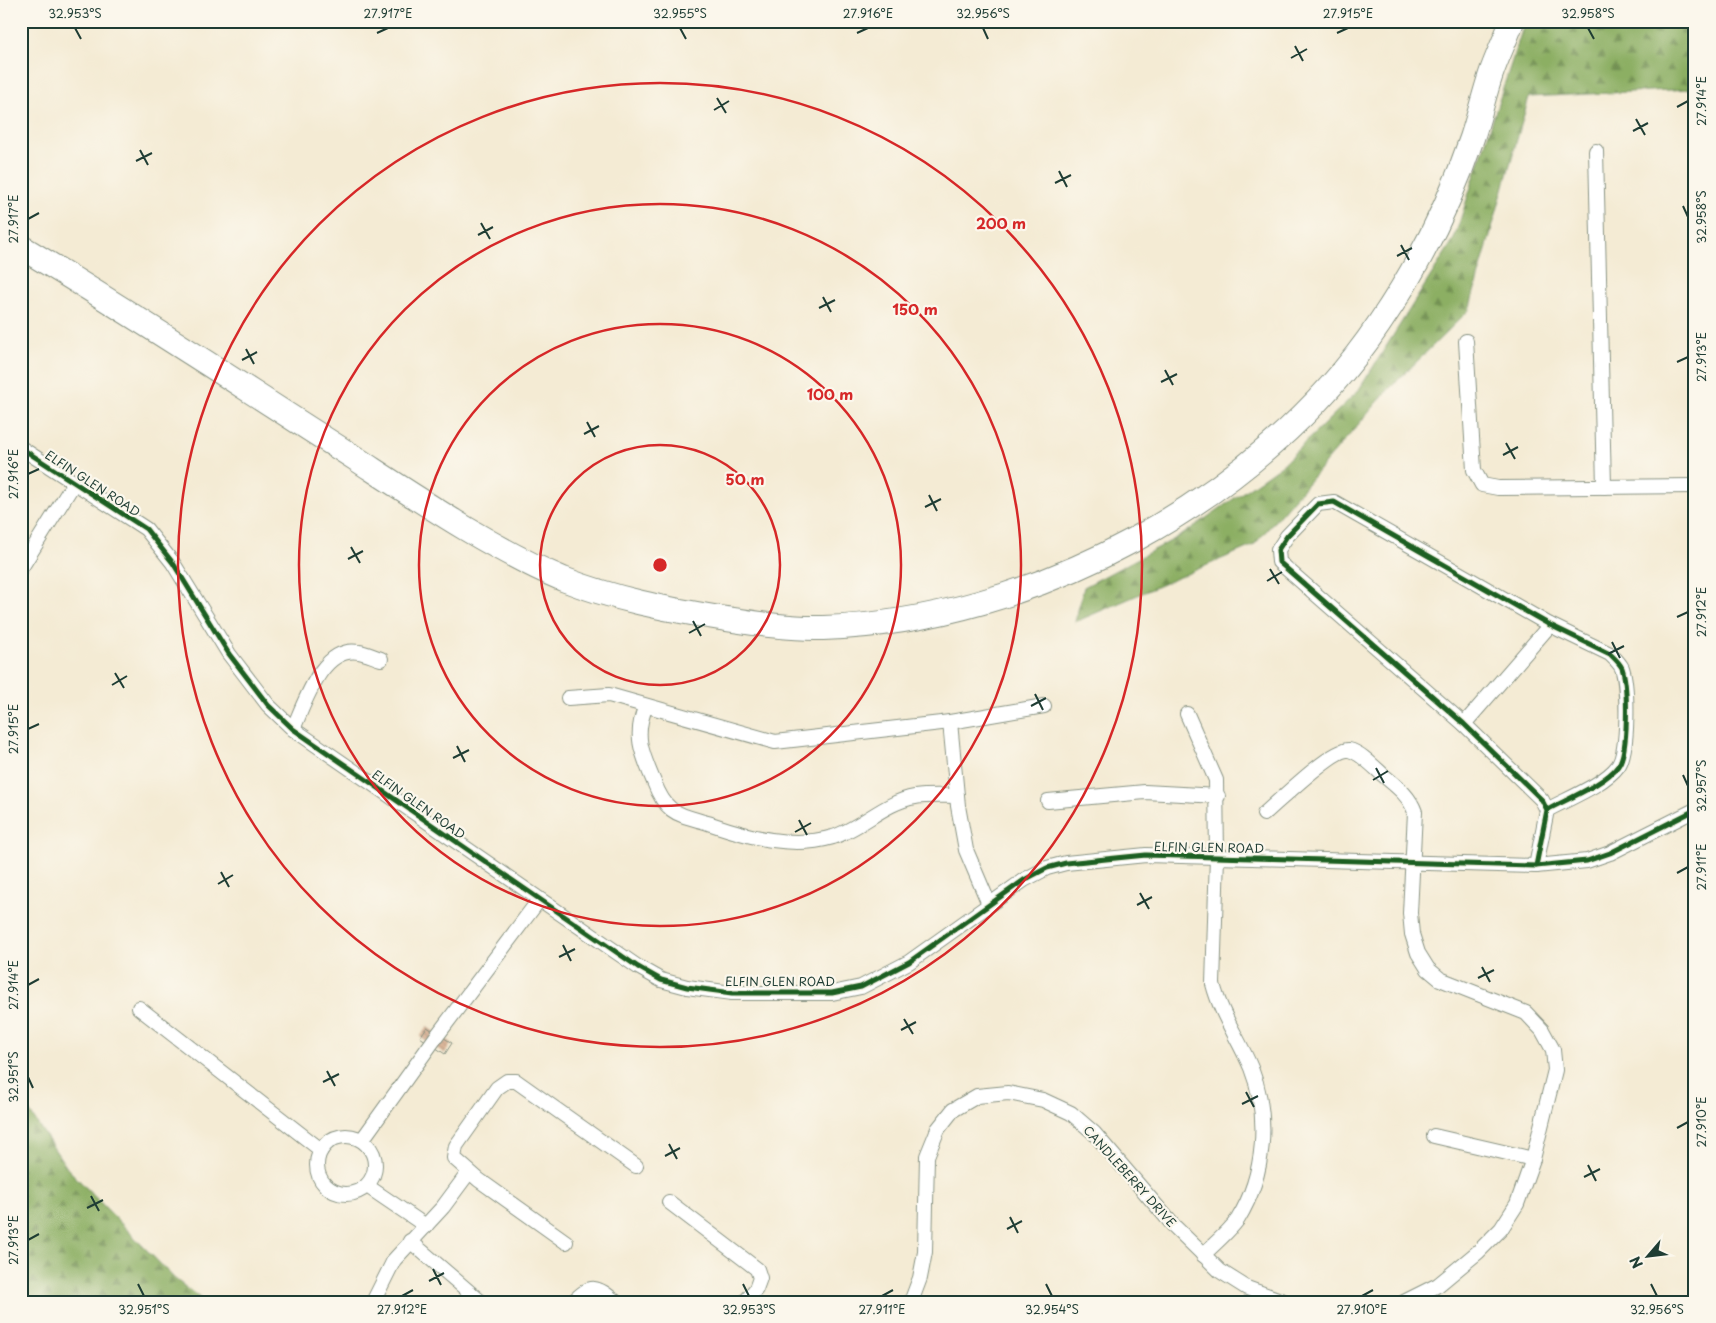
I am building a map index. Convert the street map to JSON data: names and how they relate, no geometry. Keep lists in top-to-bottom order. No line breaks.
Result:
{"streets":{"street":["ELFIN GLEN ROAD","CANDLEBERRY DRIVE"]},"north":"bottom left","coordinates":["32.953°S","27.917°E","32.955°S","27.916°E","32.956°S","27.915°E","32.958°S","27.914°E","27.913°E","27.912°E","32.957°S","27.911°E","32.951°S","27.910°E","32.954°S"],"rings":["200 m","150 m","100 m","50 m"]}
